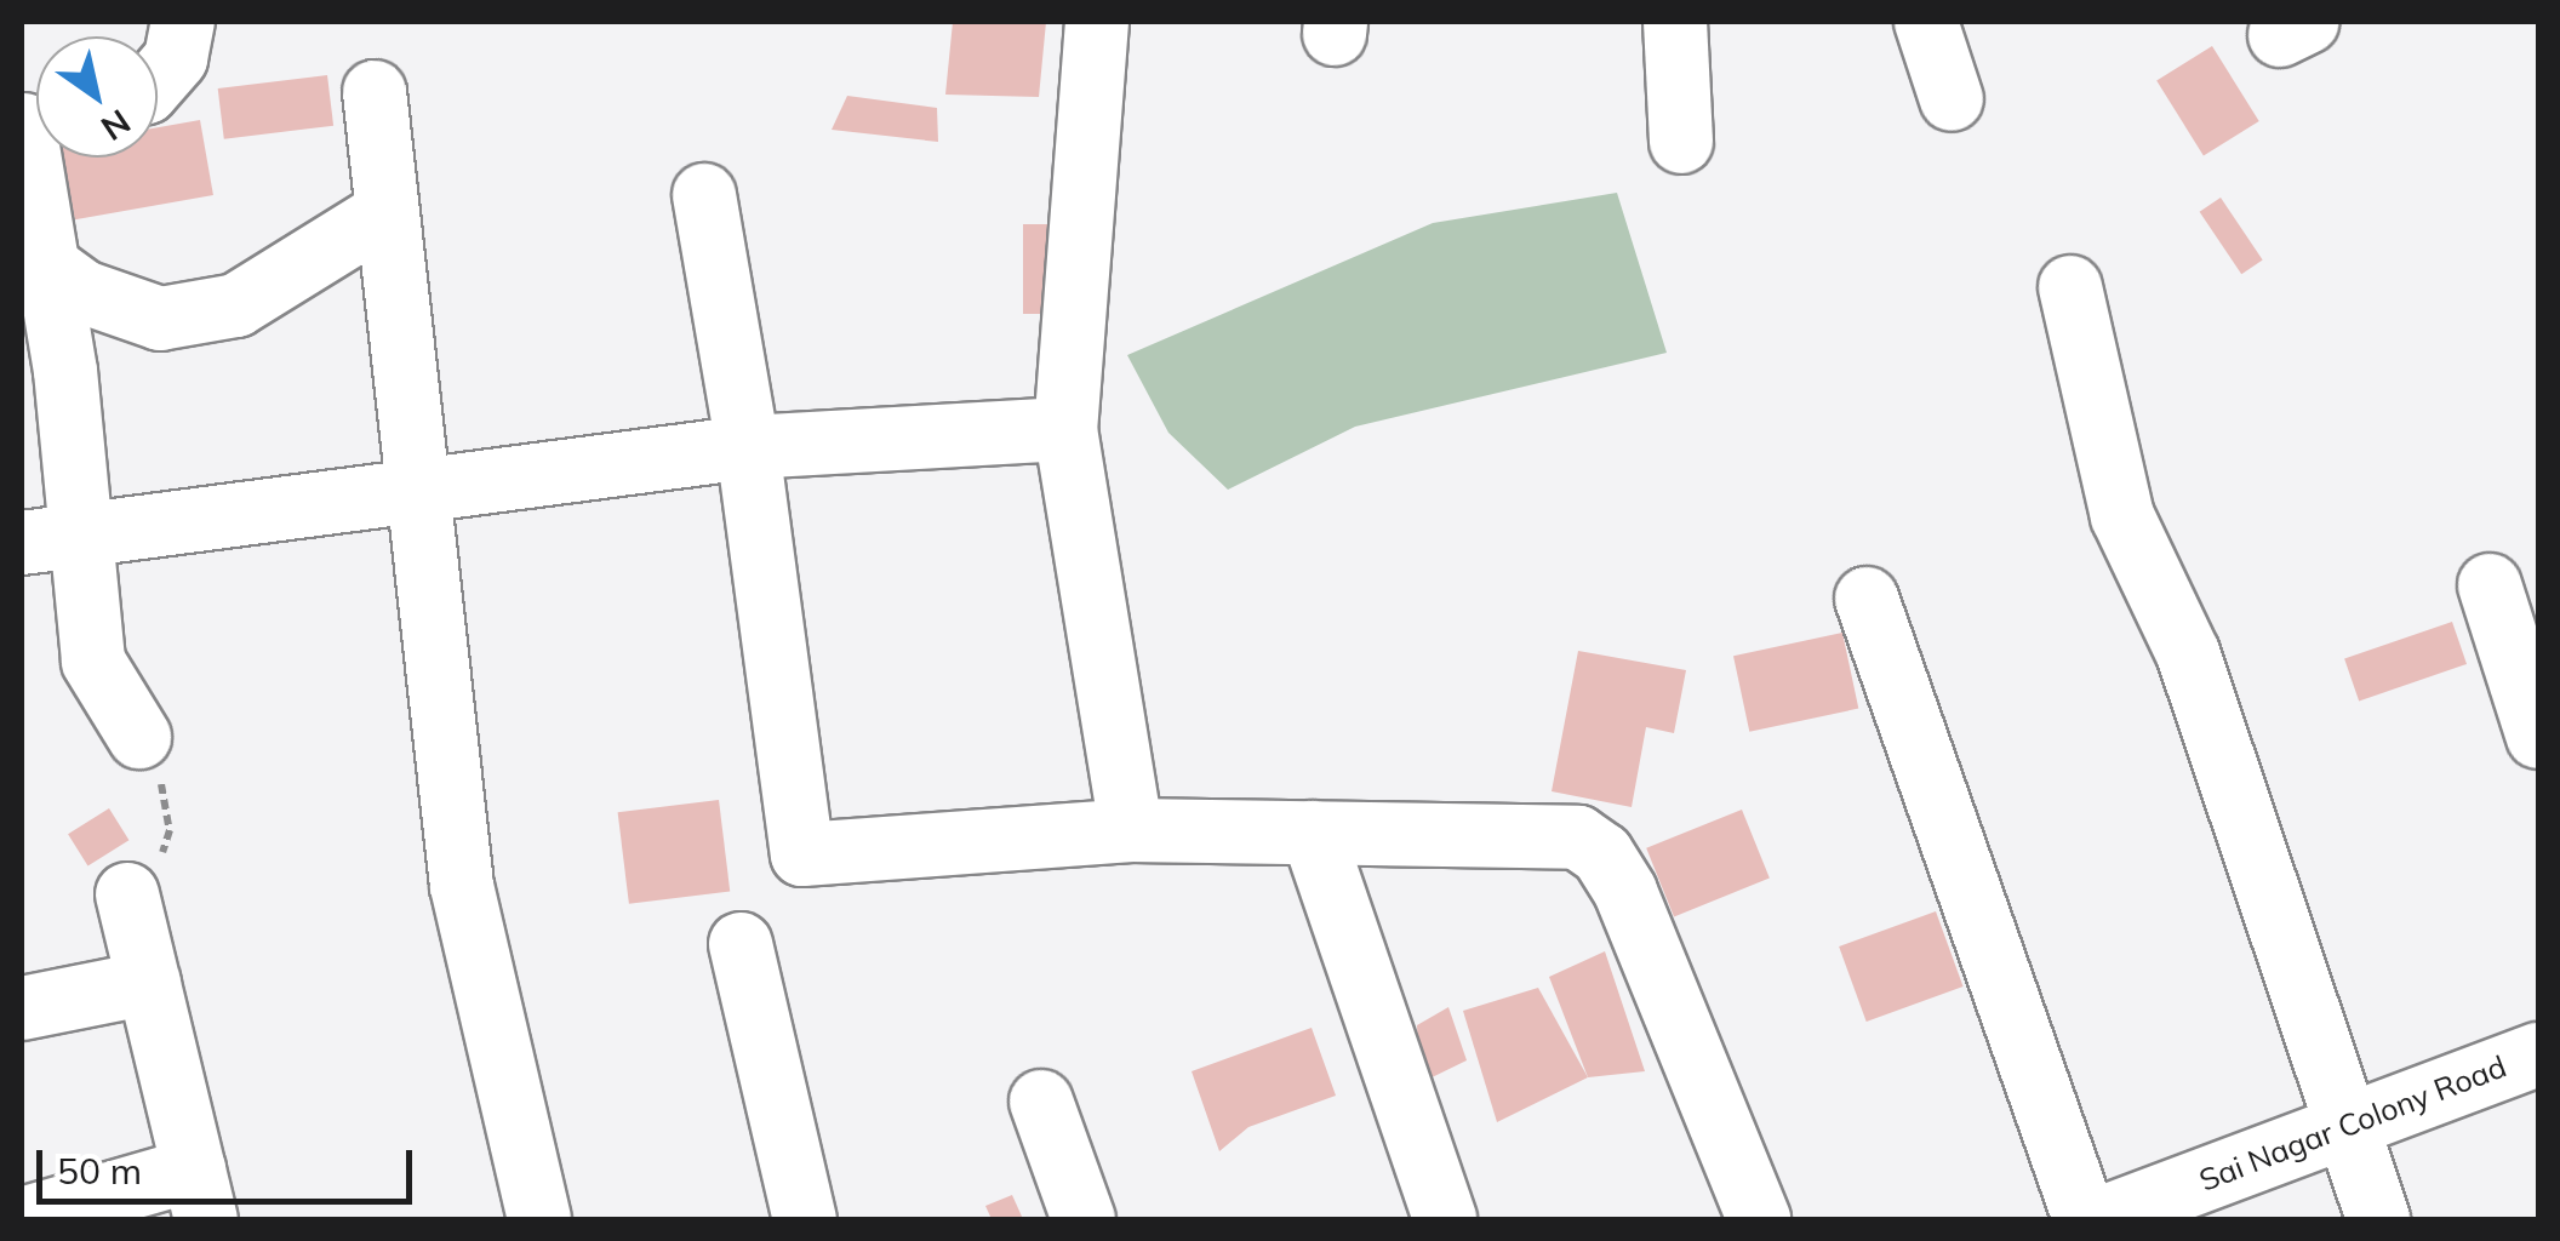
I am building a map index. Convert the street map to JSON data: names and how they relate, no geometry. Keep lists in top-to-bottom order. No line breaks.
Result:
{"streets":{"street":["Sai Nagar Colony Road"]},"scale_bar":"50 m","north":"bottom right"}
